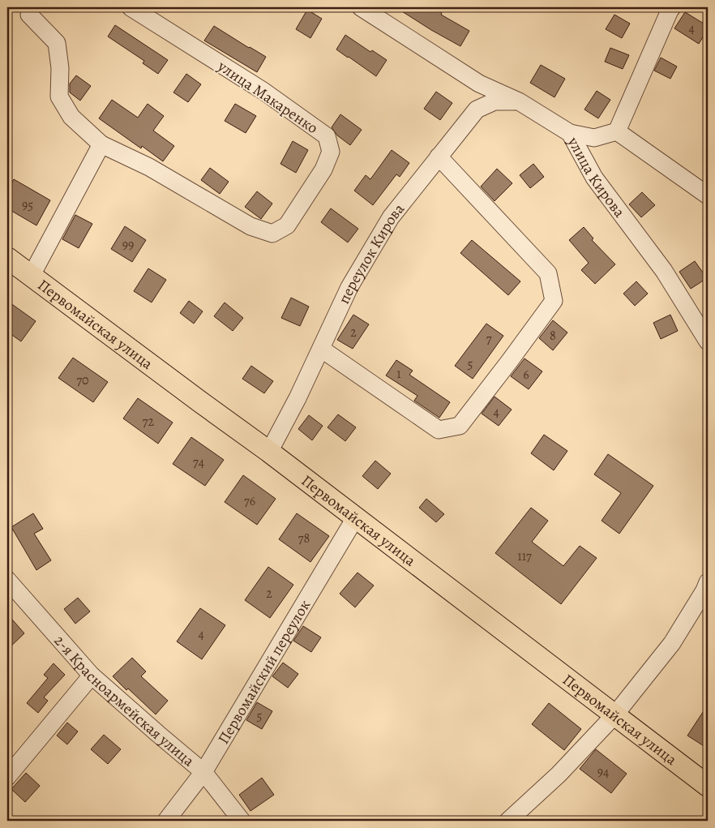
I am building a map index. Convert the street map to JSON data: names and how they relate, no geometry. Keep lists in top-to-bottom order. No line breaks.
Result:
{"streets":{"main road":["Первомайская улица"],"street":["улица Макаренко","улица Кирова","переулок Кирова","Первомайский переулок","2-я Красноармейская улица"]},"crossings":[["улица Кирова","переулок Кирова"],["переулок Кирова","Первомайская улица"],["Первомайская улица","Первомайский переулок"],["Первомайский переулок","2-я Красноармейская улица"]],"house_numbers":["4","95","99","2","8","7","5","1","6","70","4","72","74","76","78","117","2","4","5","94"]}
